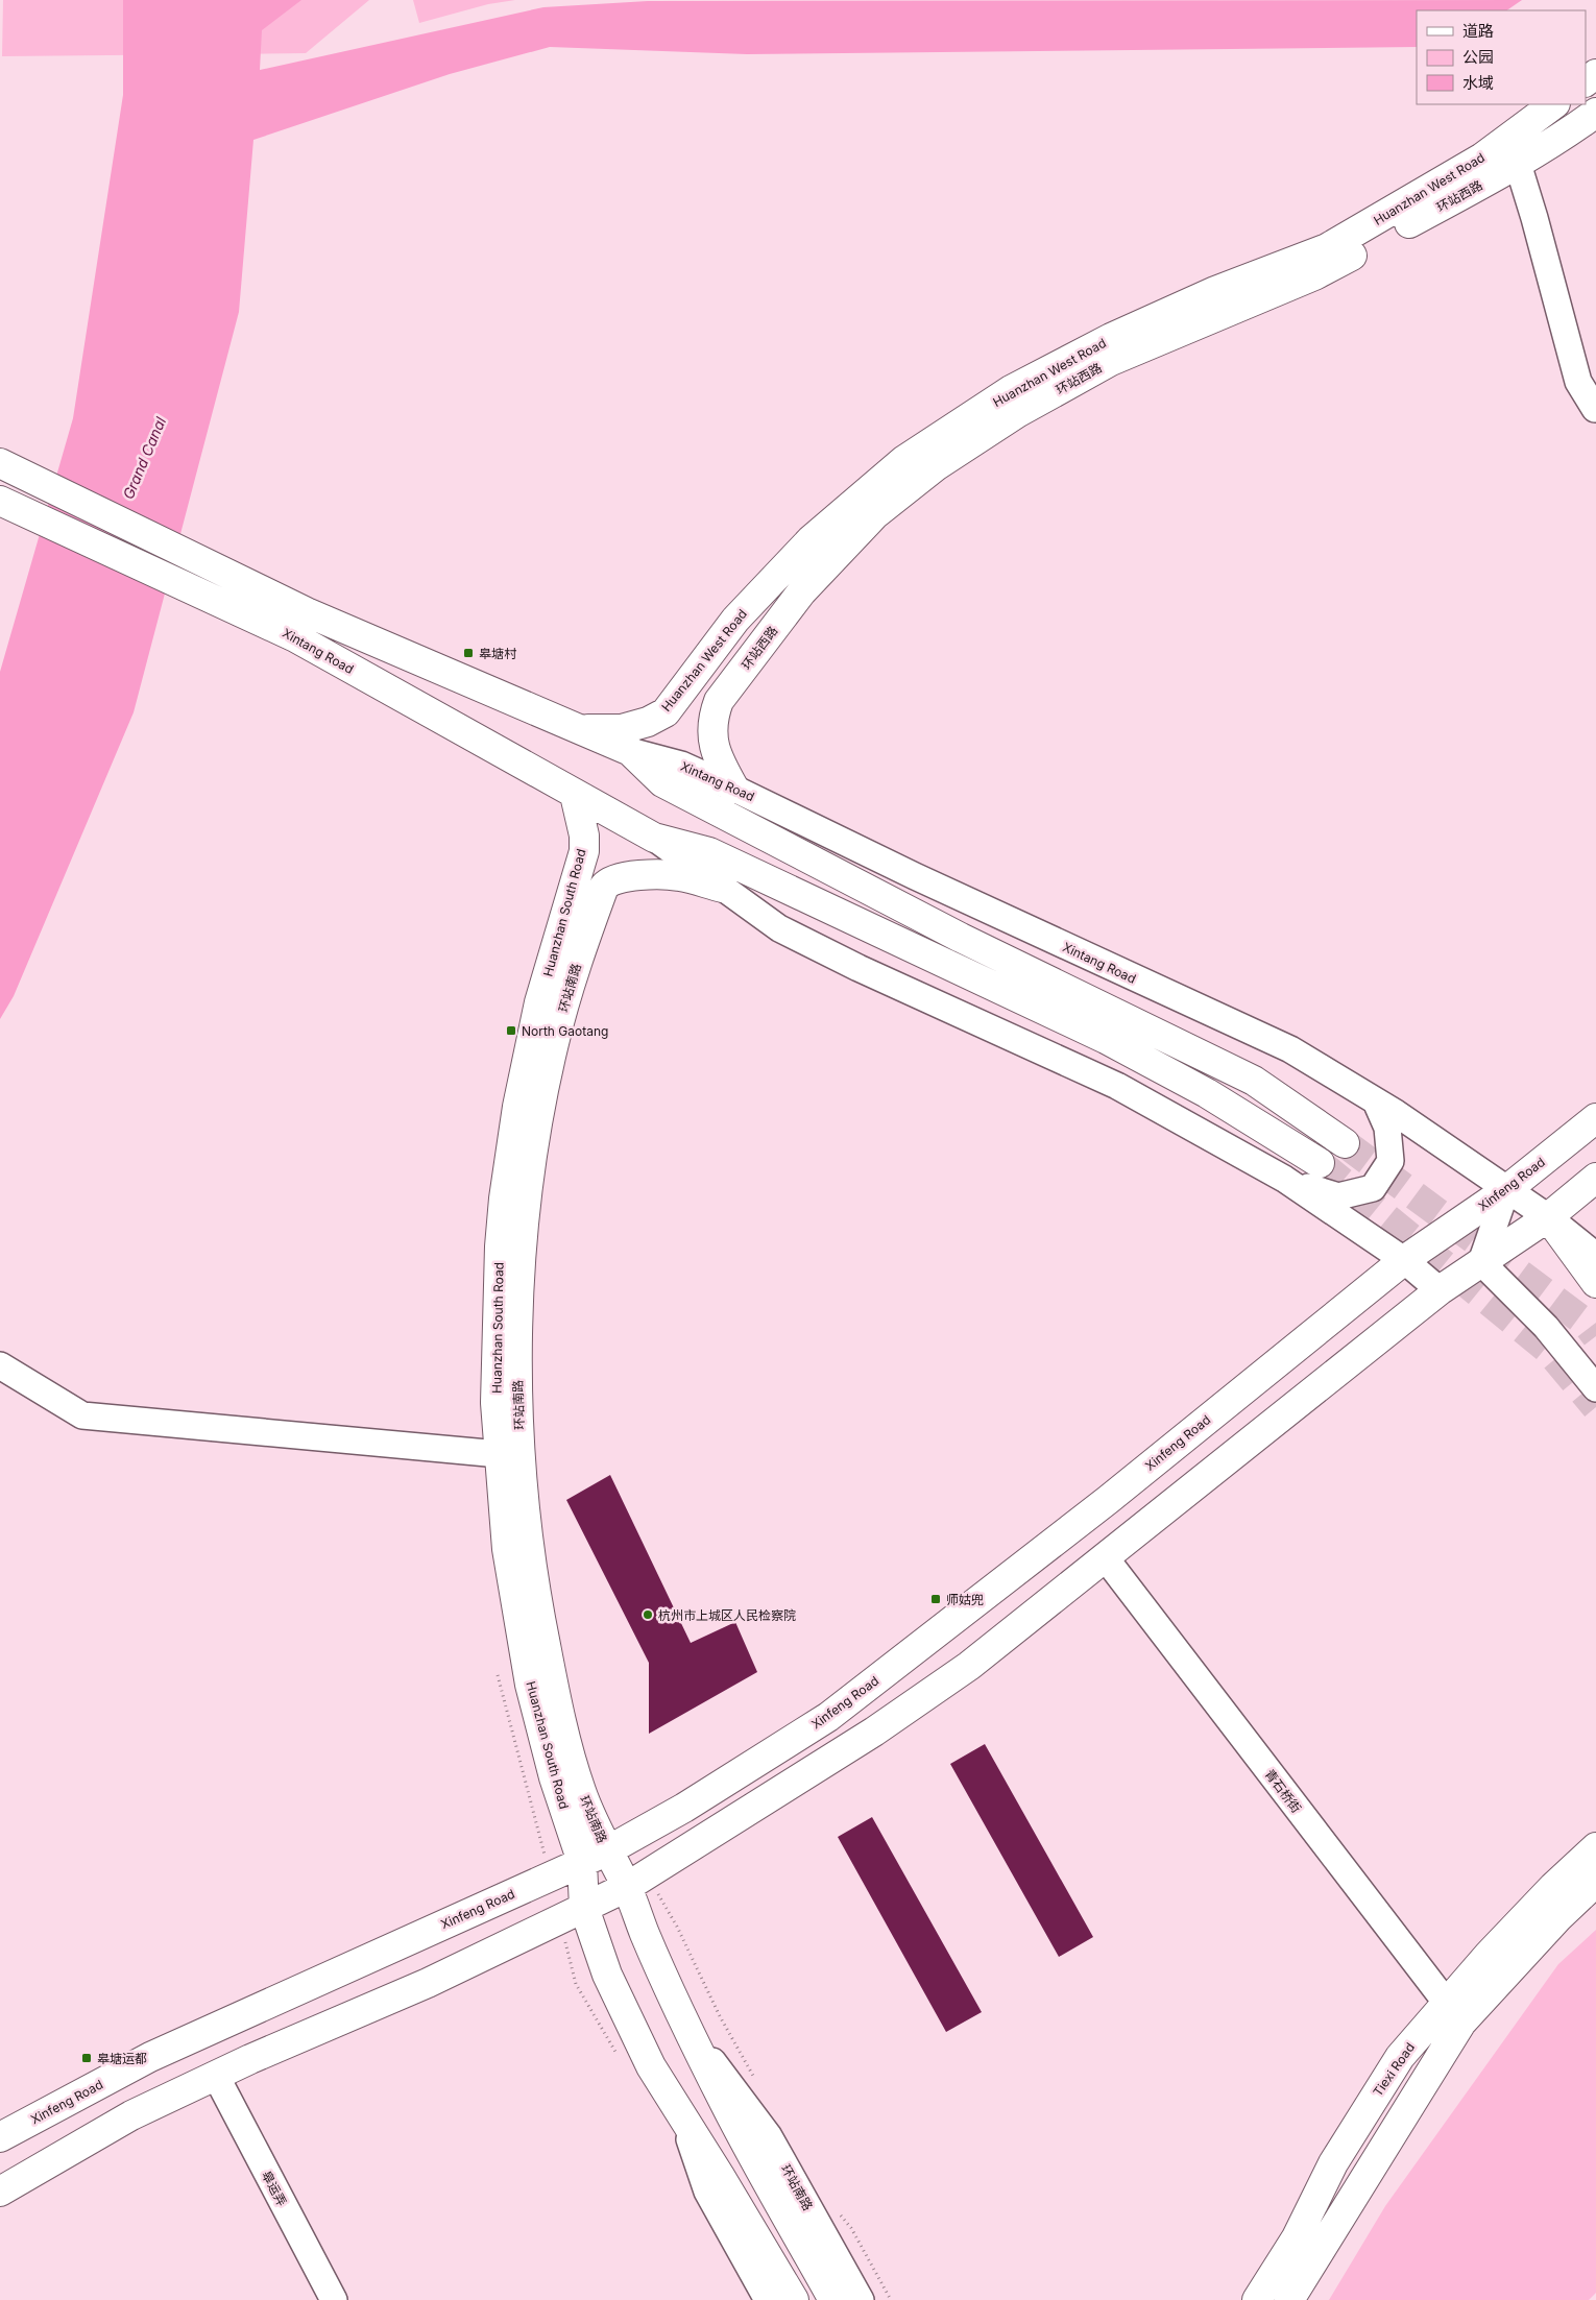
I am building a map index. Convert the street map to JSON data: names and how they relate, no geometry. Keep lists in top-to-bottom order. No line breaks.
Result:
{"streets":{"main road":["Huanzhan West Road","环站西路","Xintang Road","Huanzhan South Road","环站南路","Xinfeng Road","Tiexi Road"],"street":["青石桥街","皋运弄"]},"crossings":[["Huanzhan West Road","Xintang Road"],["环站西路","Xintang Road"],["Xintang Road","Huanzhan South Road"],["Xintang Road","环站南路"],["Xintang Road","Xinfeng Road"],["Huanzhan South Road","环站南路"],["Huanzhan South Road","Xinfeng Road"],["环站南路","Xinfeng Road"],["青石桥街","Tiexi Road"]],"water":["Grand Canal"],"places":{"transit":["皋塘村","North Gaotang","师姑兜","皋塘运都"],"other":["杭州市上城区人民检察院"]},"legend":["道路","公园","水域"]}
